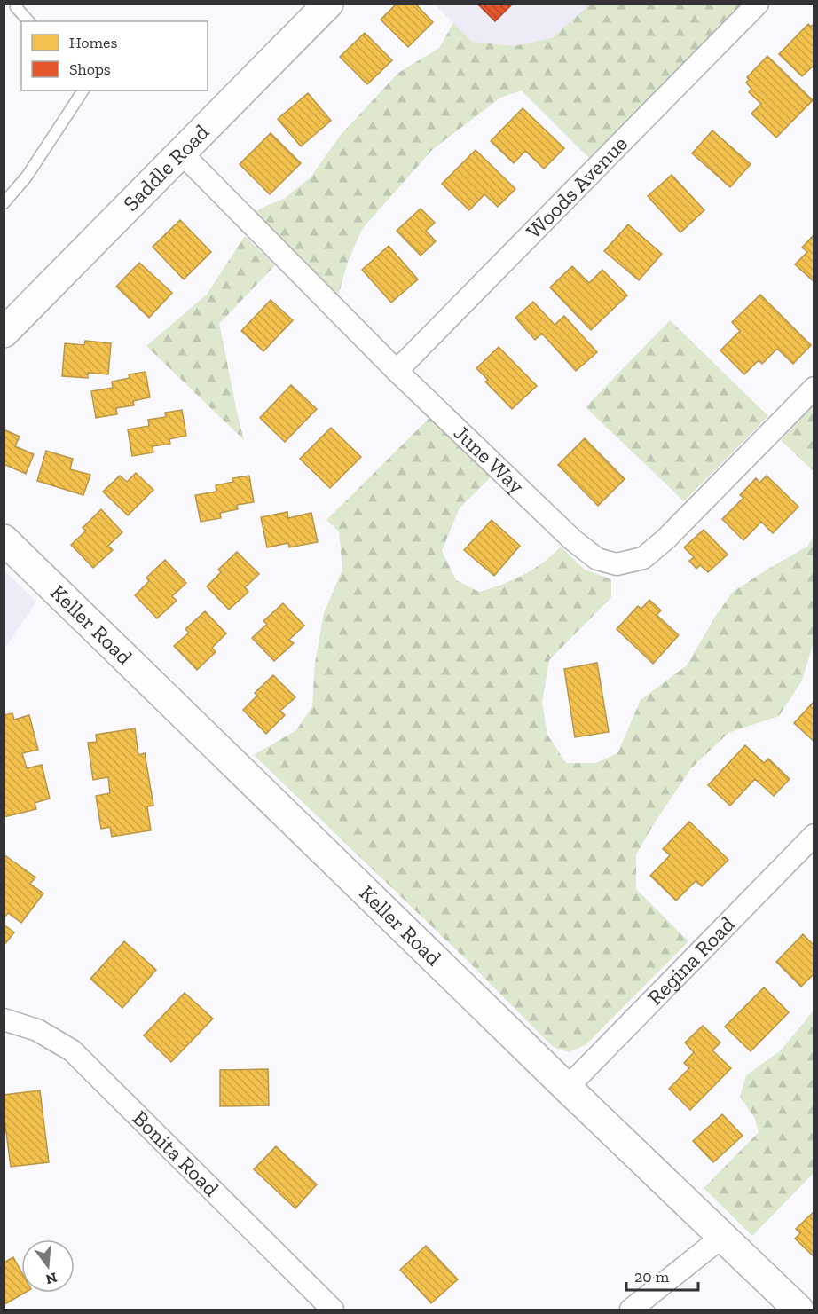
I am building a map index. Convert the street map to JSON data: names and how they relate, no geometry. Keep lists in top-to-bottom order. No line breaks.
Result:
{"streets":{"street":["Saddle Road","Woods Avenue","June Way","Keller Road","Regina Road","Bonita Road"]},"crossings":[["Saddle Road","June Way"],["Woods Avenue","June Way"],["Keller Road","Regina Road"]],"legend":["Homes","Shops"],"scale_bar":"20 m","north":"bottom"}
